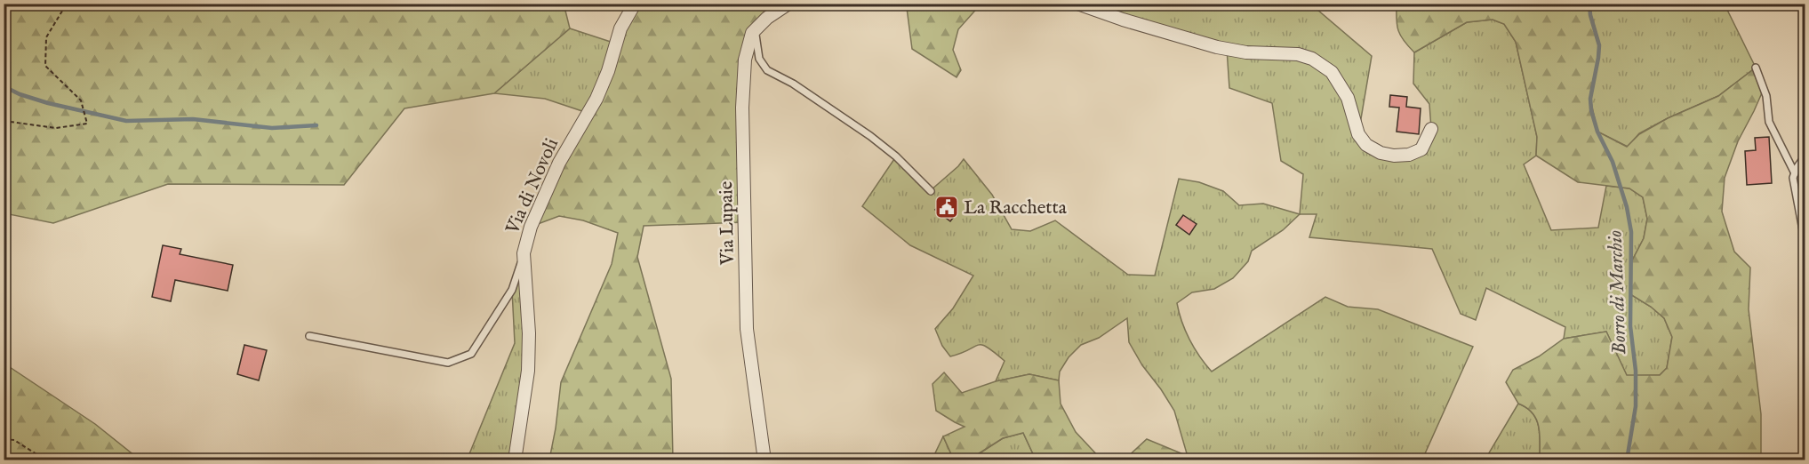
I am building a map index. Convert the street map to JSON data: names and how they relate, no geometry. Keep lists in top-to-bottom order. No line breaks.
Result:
{"streets":{"street":["Via di Novoli","Via Lupaie"]},"water":["Borro di Marchio"],"places":{"public building":["La Racchetta"]}}
